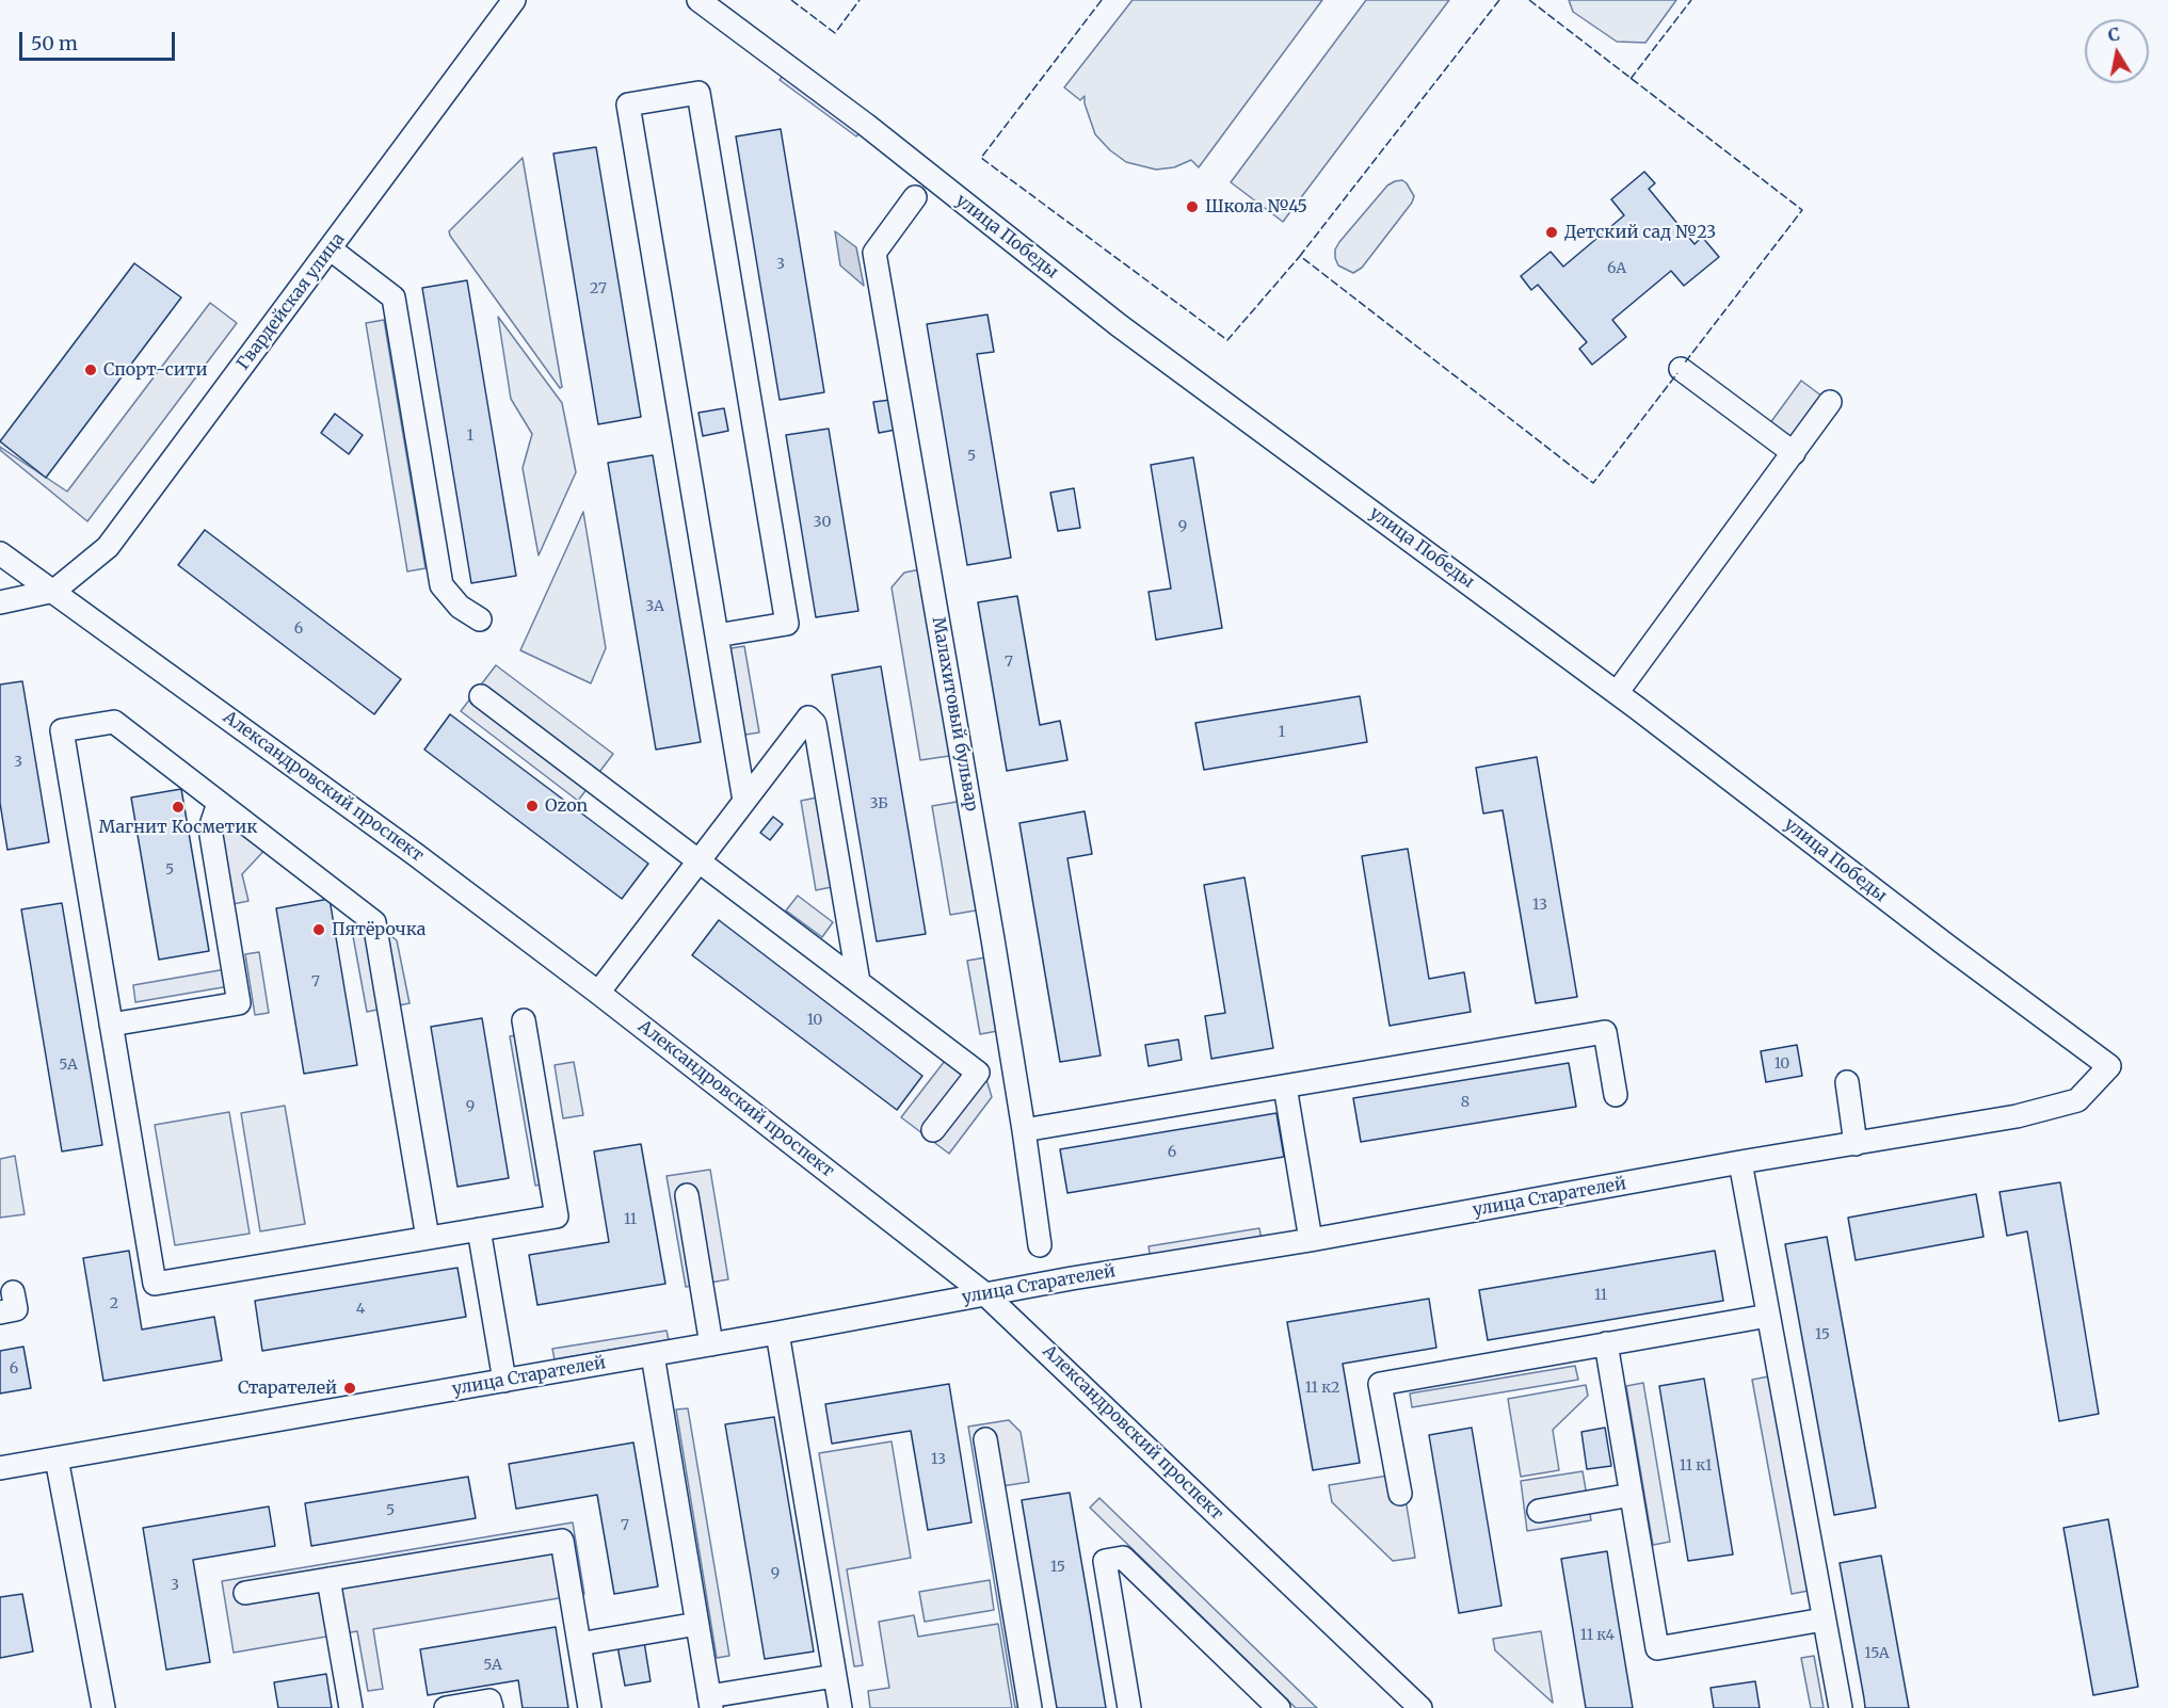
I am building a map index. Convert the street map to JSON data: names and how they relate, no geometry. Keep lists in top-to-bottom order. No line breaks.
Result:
{"streets":{"street":["улица Победы","Гвардейская улица","Малахитовый бульвар","Александровский проспект","улица Старателей"]},"crossings":[["улица Победы","улица Старателей"],["Гвардейская улица","Александровский проспект"],["Александровский проспект","улица Старателей"]],"places":["Школа №45","Детский сад №23","Спорт-сити","Ozon","Магнит Косметик","Пятёрочка","Старателей"],"house_numbers":["3","6А","27","1","5","30","9","3А","6","7","1","3","3Б","5","13","7","10","10","5А","8","9","6","11","11","2","4","15","6","11 к2","13","11 к1","5","7","15","9","3","11 к4","15А","5А"],"scale_bar":"50 m","north":"top"}
